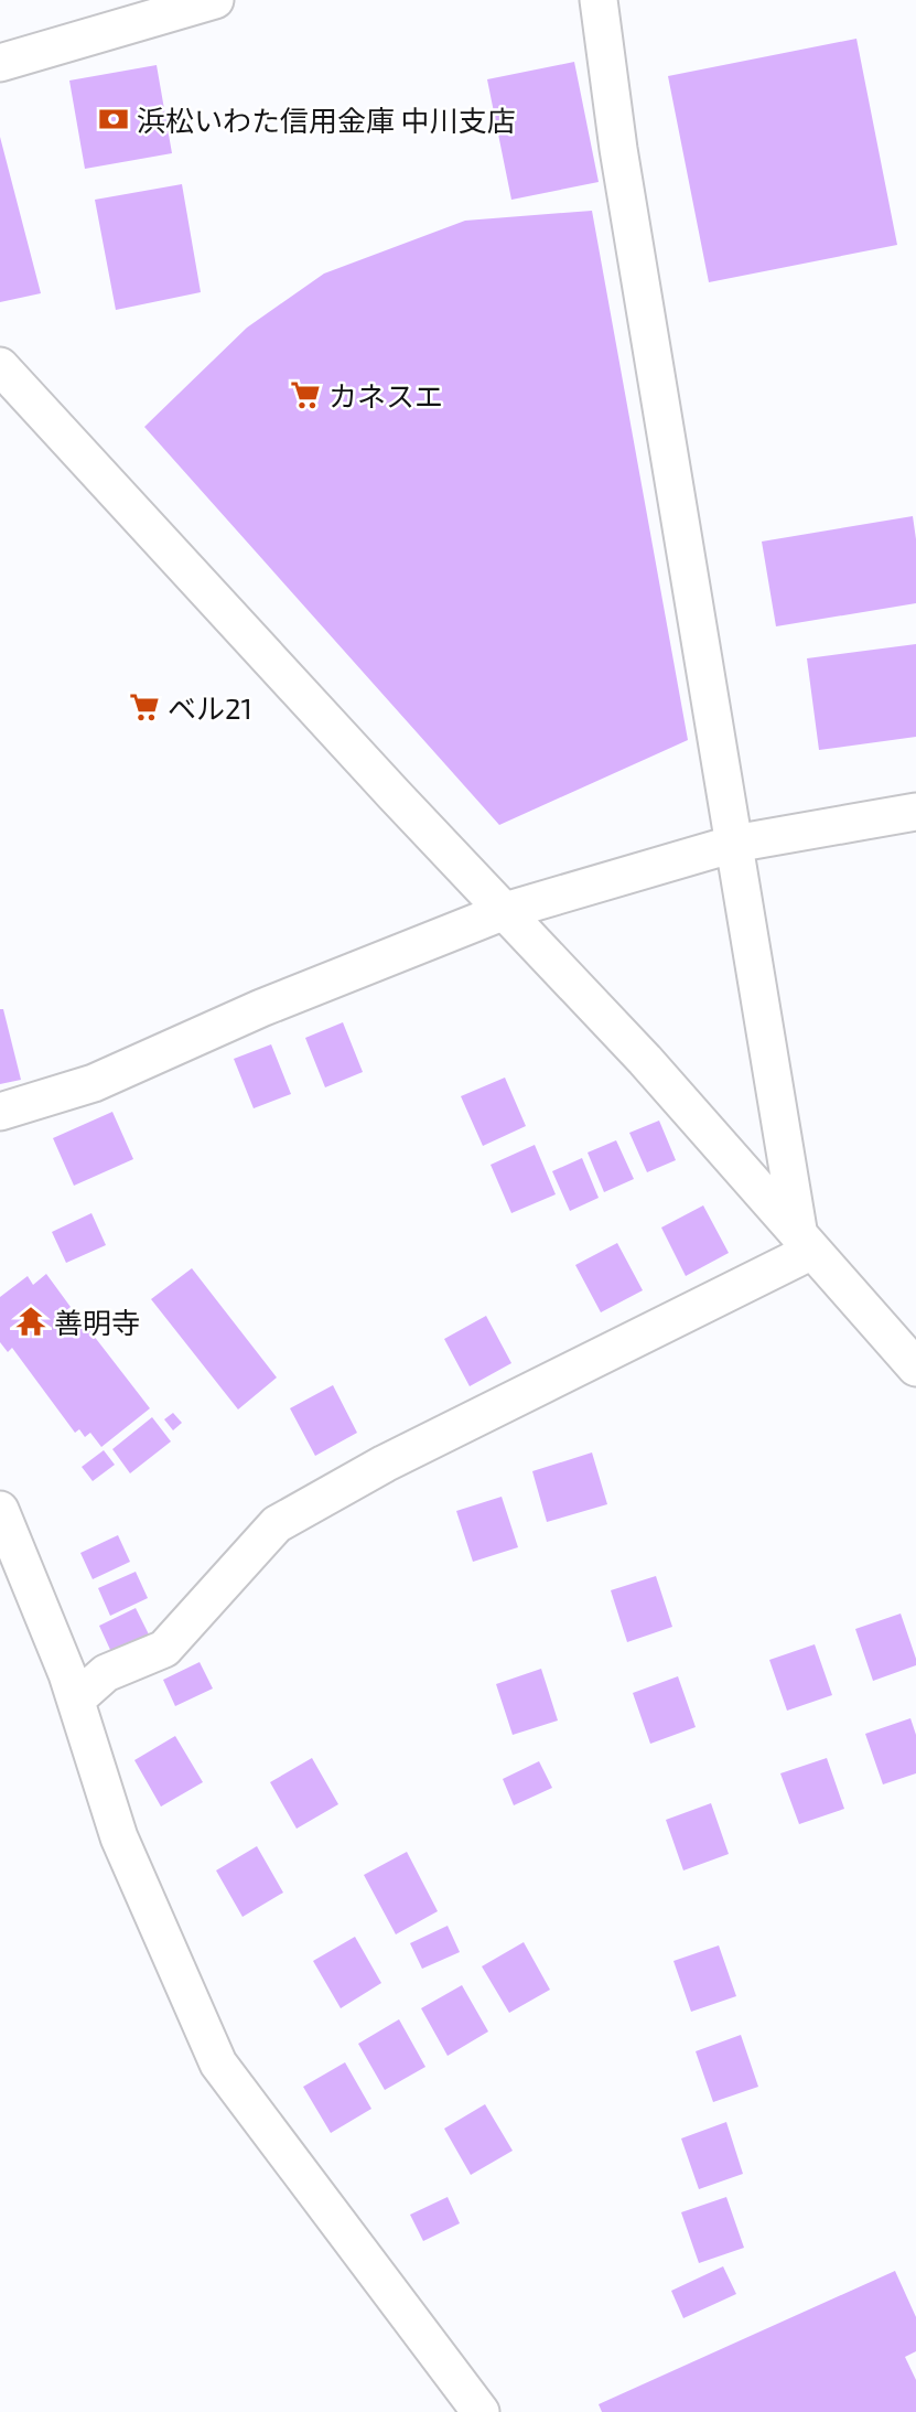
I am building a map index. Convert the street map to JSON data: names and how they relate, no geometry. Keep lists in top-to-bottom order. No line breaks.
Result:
{"places":{"bank":["浜松いわた信用金庫 中川支店"],"supermarket":["カネスエ","ベル21"],"temple":["善明寺"]}}
